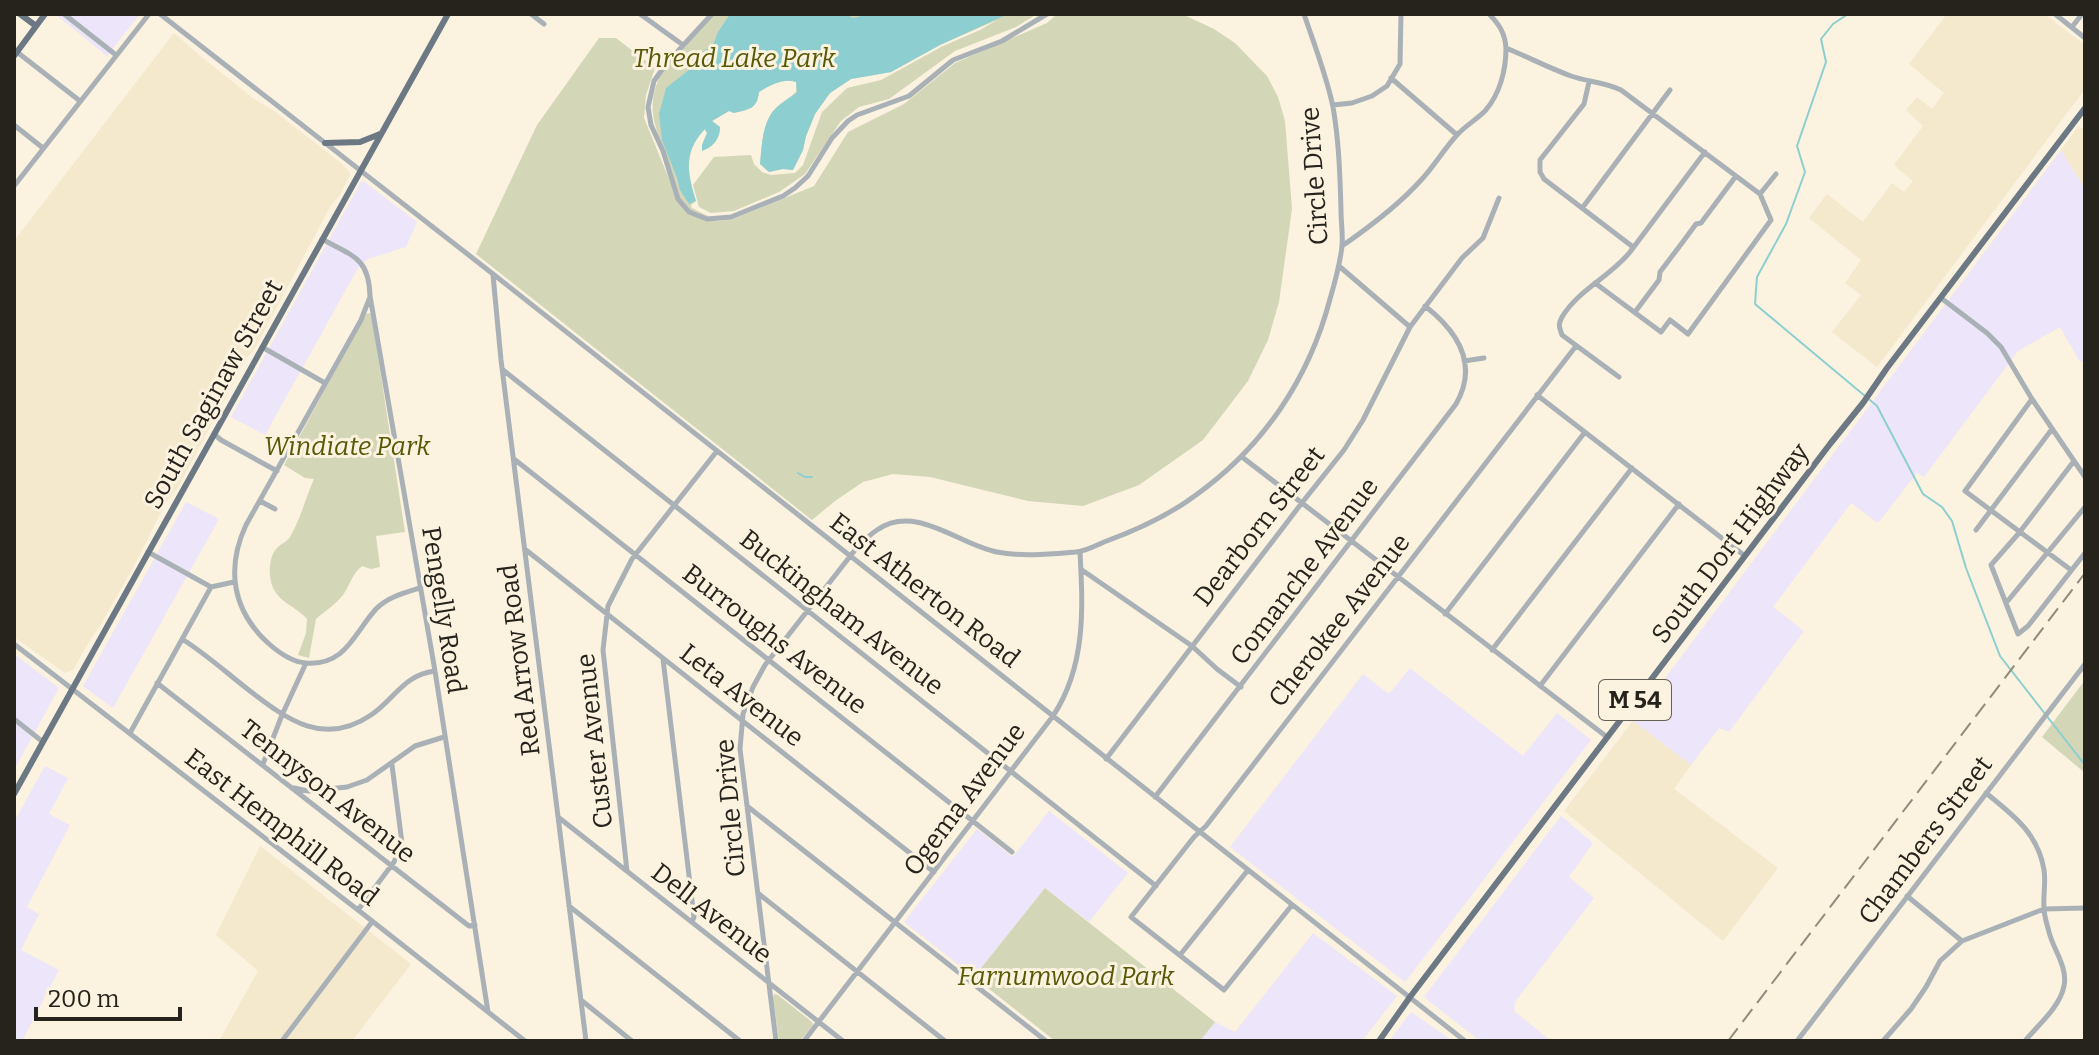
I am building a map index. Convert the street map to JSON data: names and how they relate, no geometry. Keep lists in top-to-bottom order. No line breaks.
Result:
{"streets":{"main road":["South Saginaw Street","South Dort Highway","M 54"],"street":["Circle Drive","Dearborn Street","Comanche Avenue","East Atherton Road","Pengelly Road","Buckingham Avenue","Cherokee Avenue","Burroughs Avenue","Red Arrow Road","Leta Avenue","Custer Avenue","Tennyson Avenue","Ogema Avenue","East Hemphill Road","Chambers Street","Dell Avenue"]},"crossings":[["Circle Drive","East Atherton Road"],["Circle Drive","Buckingham Avenue"],["Circle Drive","Burroughs Avenue"],["Circle Drive","Leta Avenue"],["Circle Drive","Ogema Avenue"],["Circle Drive","Dell Avenue"],["South Saginaw Street","East Atherton Road"],["South Saginaw Street","Pengelly Road"],["South Saginaw Street","East Hemphill Road"],["Dearborn Street","East Atherton Road"],["South Dort Highway","East Atherton Road"],["Comanche Avenue","East Atherton Road"],["East Atherton Road","Cherokee Avenue"],["East Atherton Road","Red Arrow Road"],["East Atherton Road","Custer Avenue"],["East Atherton Road","Ogema Avenue"],["Pengelly Road","Tennyson Avenue"],["Pengelly Road","East Hemphill Road"],["Buckingham Avenue","Cherokee Avenue"],["Buckingham Avenue","Red Arrow Road"],["Buckingham Avenue","Custer Avenue"],["Buckingham Avenue","Ogema Avenue"],["Burroughs Avenue","Red Arrow Road"],["Burroughs Avenue","Custer Avenue"],["Burroughs Avenue","Ogema Avenue"],["Red Arrow Road","Leta Avenue"],["Red Arrow Road","Dell Avenue"],["Leta Avenue","Custer Avenue"],["Leta Avenue","Ogema Avenue"],["Custer Avenue","Dell Avenue"],["Ogema Avenue","Dell Avenue"]],"parks":["Thread Lake Park","Windiate Park","Farnumwood Park"],"scale_bar":"200 m"}
